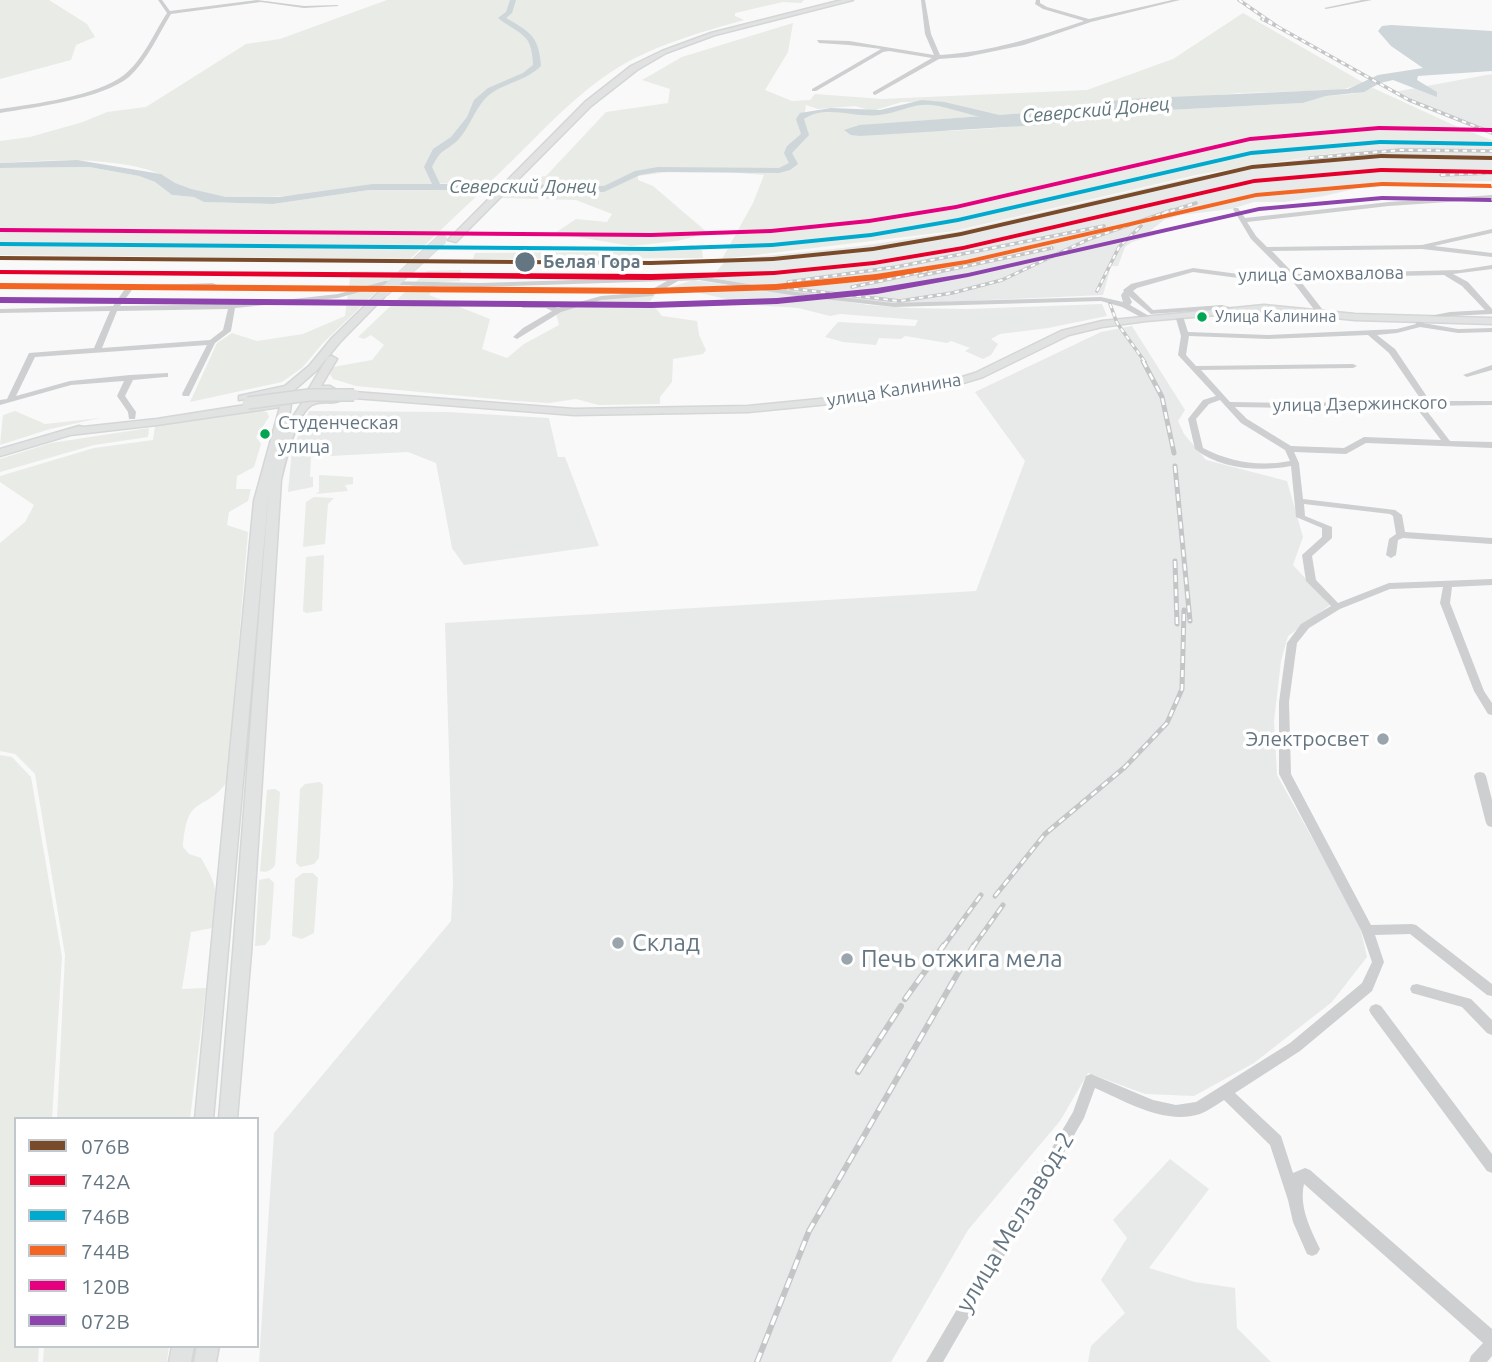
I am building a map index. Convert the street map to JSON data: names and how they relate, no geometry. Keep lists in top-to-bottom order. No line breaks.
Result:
{"streets":{"main road":["улица Калинина"],"street":["улица Самохвалова","улица Дзержинского","улица Мелзавод-2"]},"water":["Северский Донец"],"places":["Белая Гора","Улица Калинина","Студенческая улица","Электросвет","Склад","Печь отжига мела"],"lines":["transit line 120В","transit line 746В","transit line 076В","transit line 742А","transit line 744В","transit line 072В"],"legend":["076В","742А","746В","744В","120В","072В"]}
